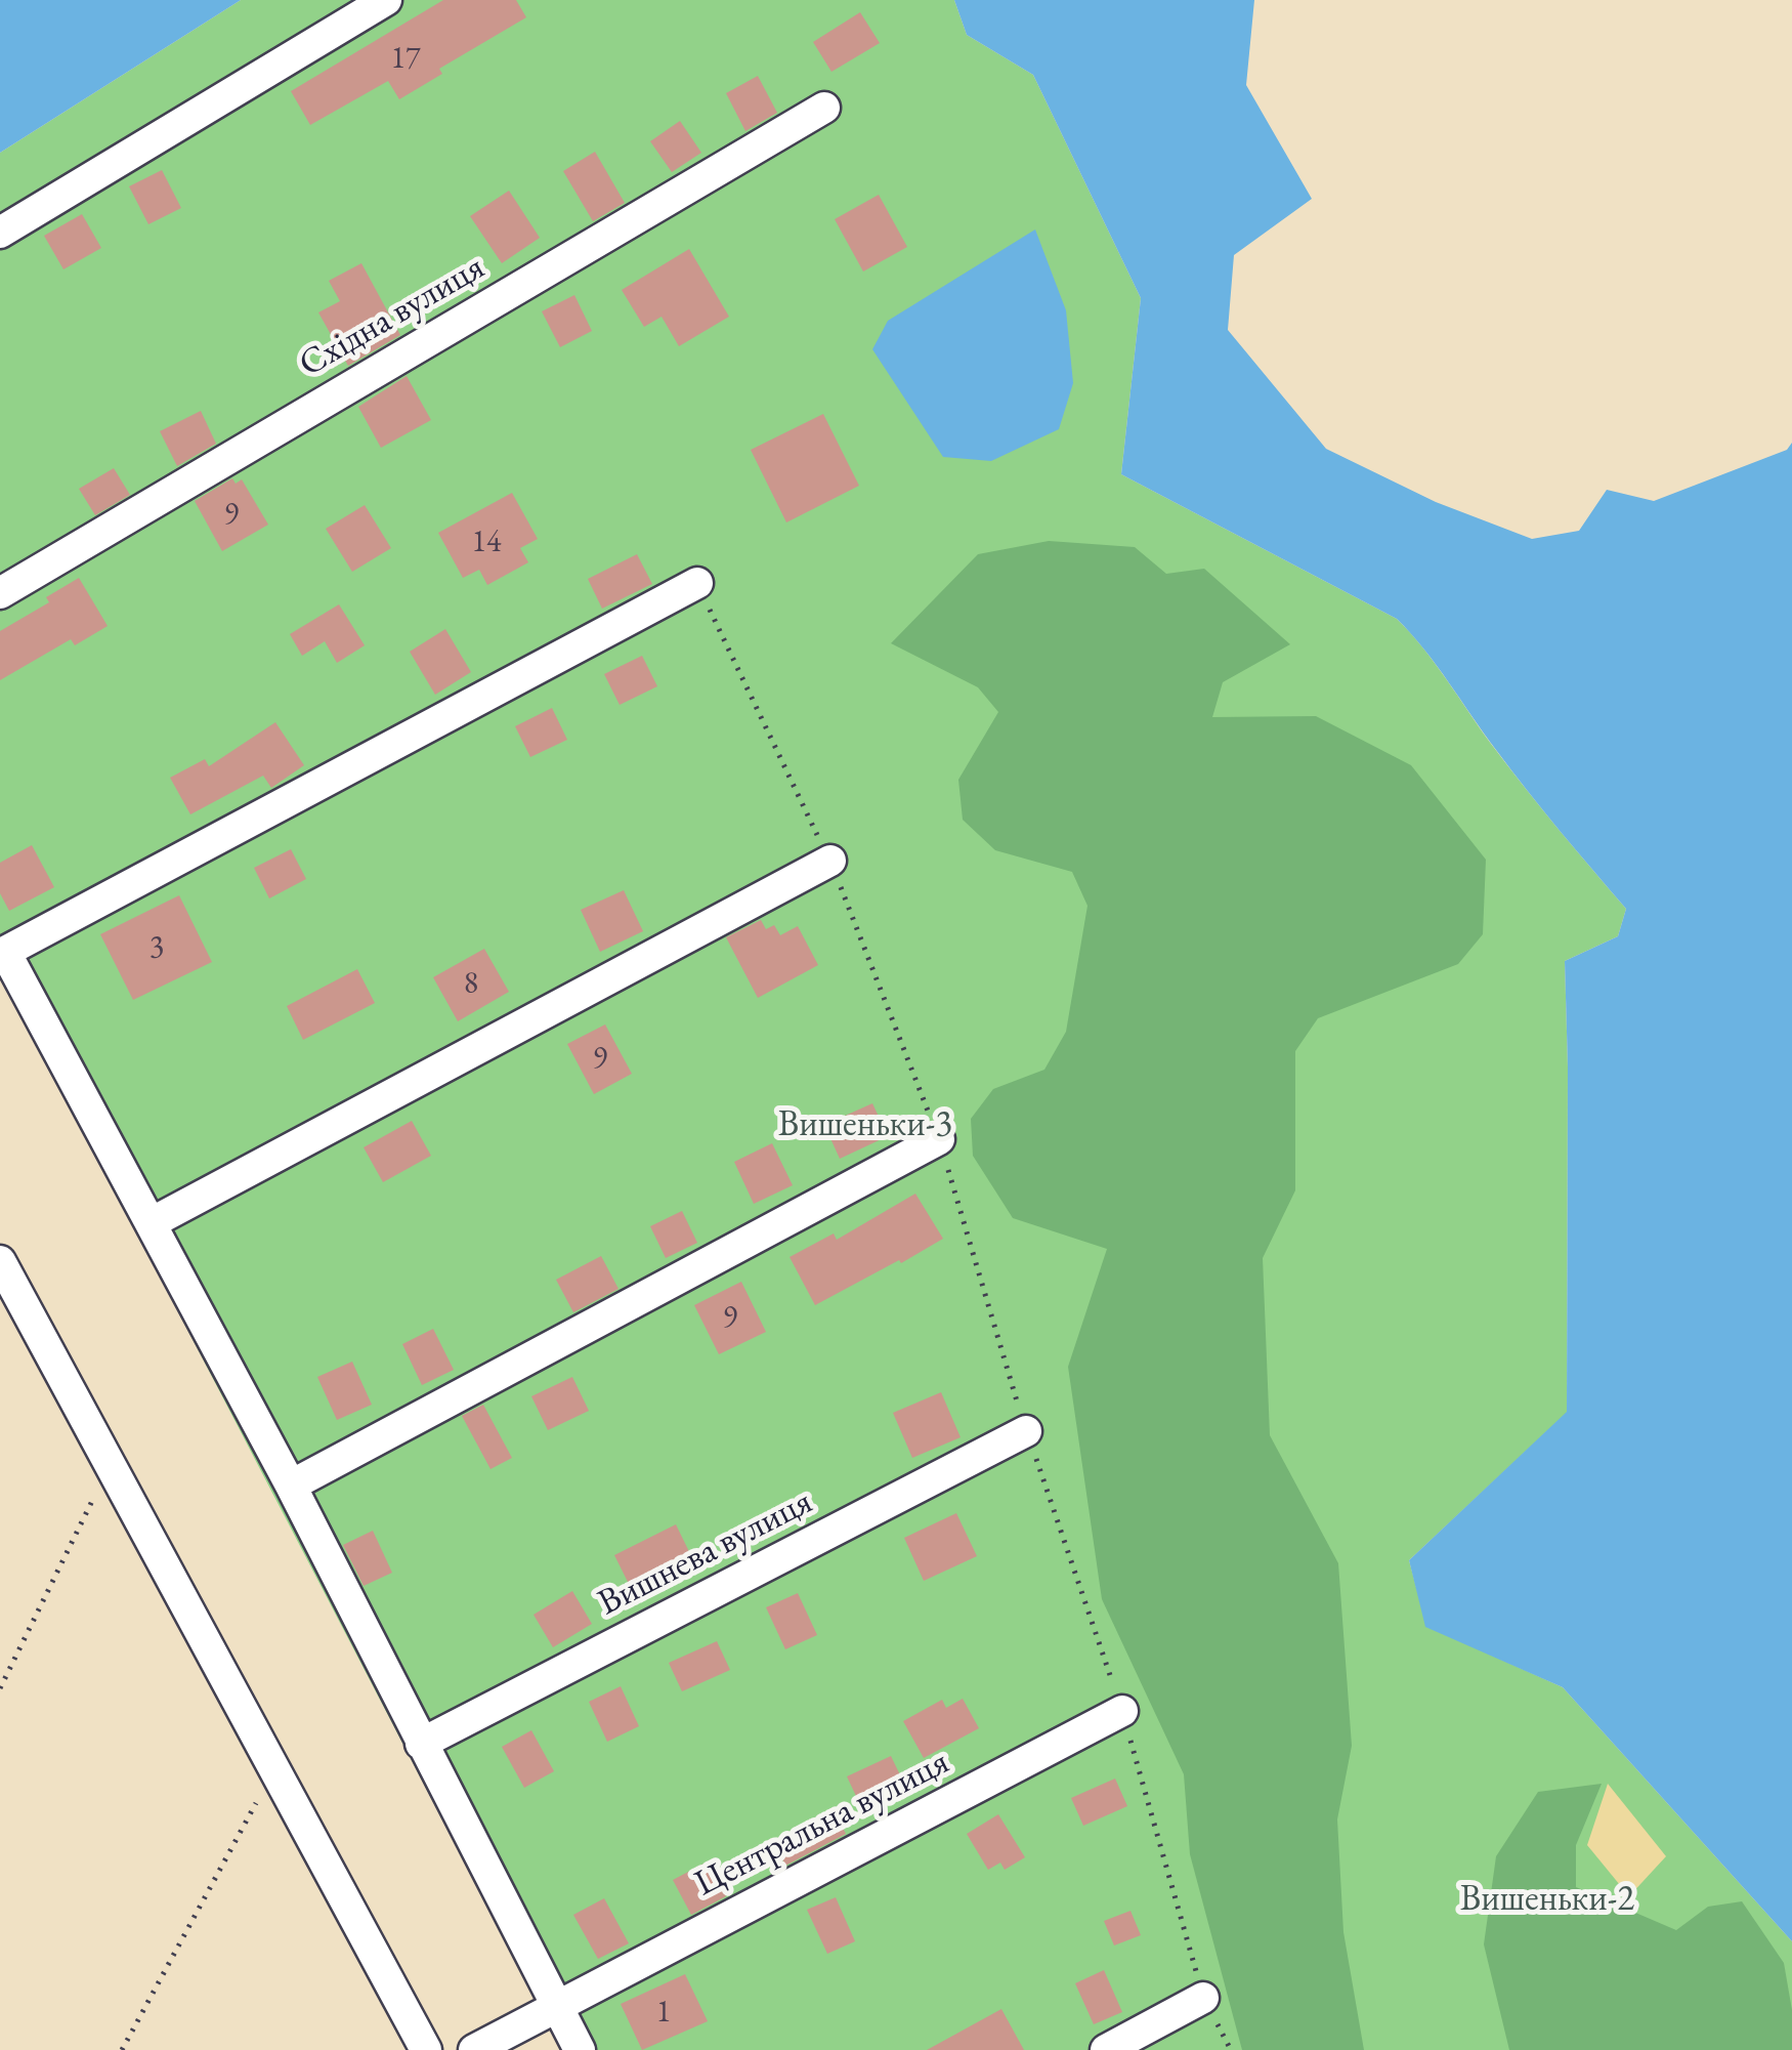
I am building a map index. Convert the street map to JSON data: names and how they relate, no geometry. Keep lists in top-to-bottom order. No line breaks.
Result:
{"streets":{"street":["Східна вулиця","Вишнева вулиця","Центральна вулиця"]},"parks":["Вишеньки-3","Вишеньки-2"],"house_numbers":["17","9","14","3","8","9","9","1"]}
